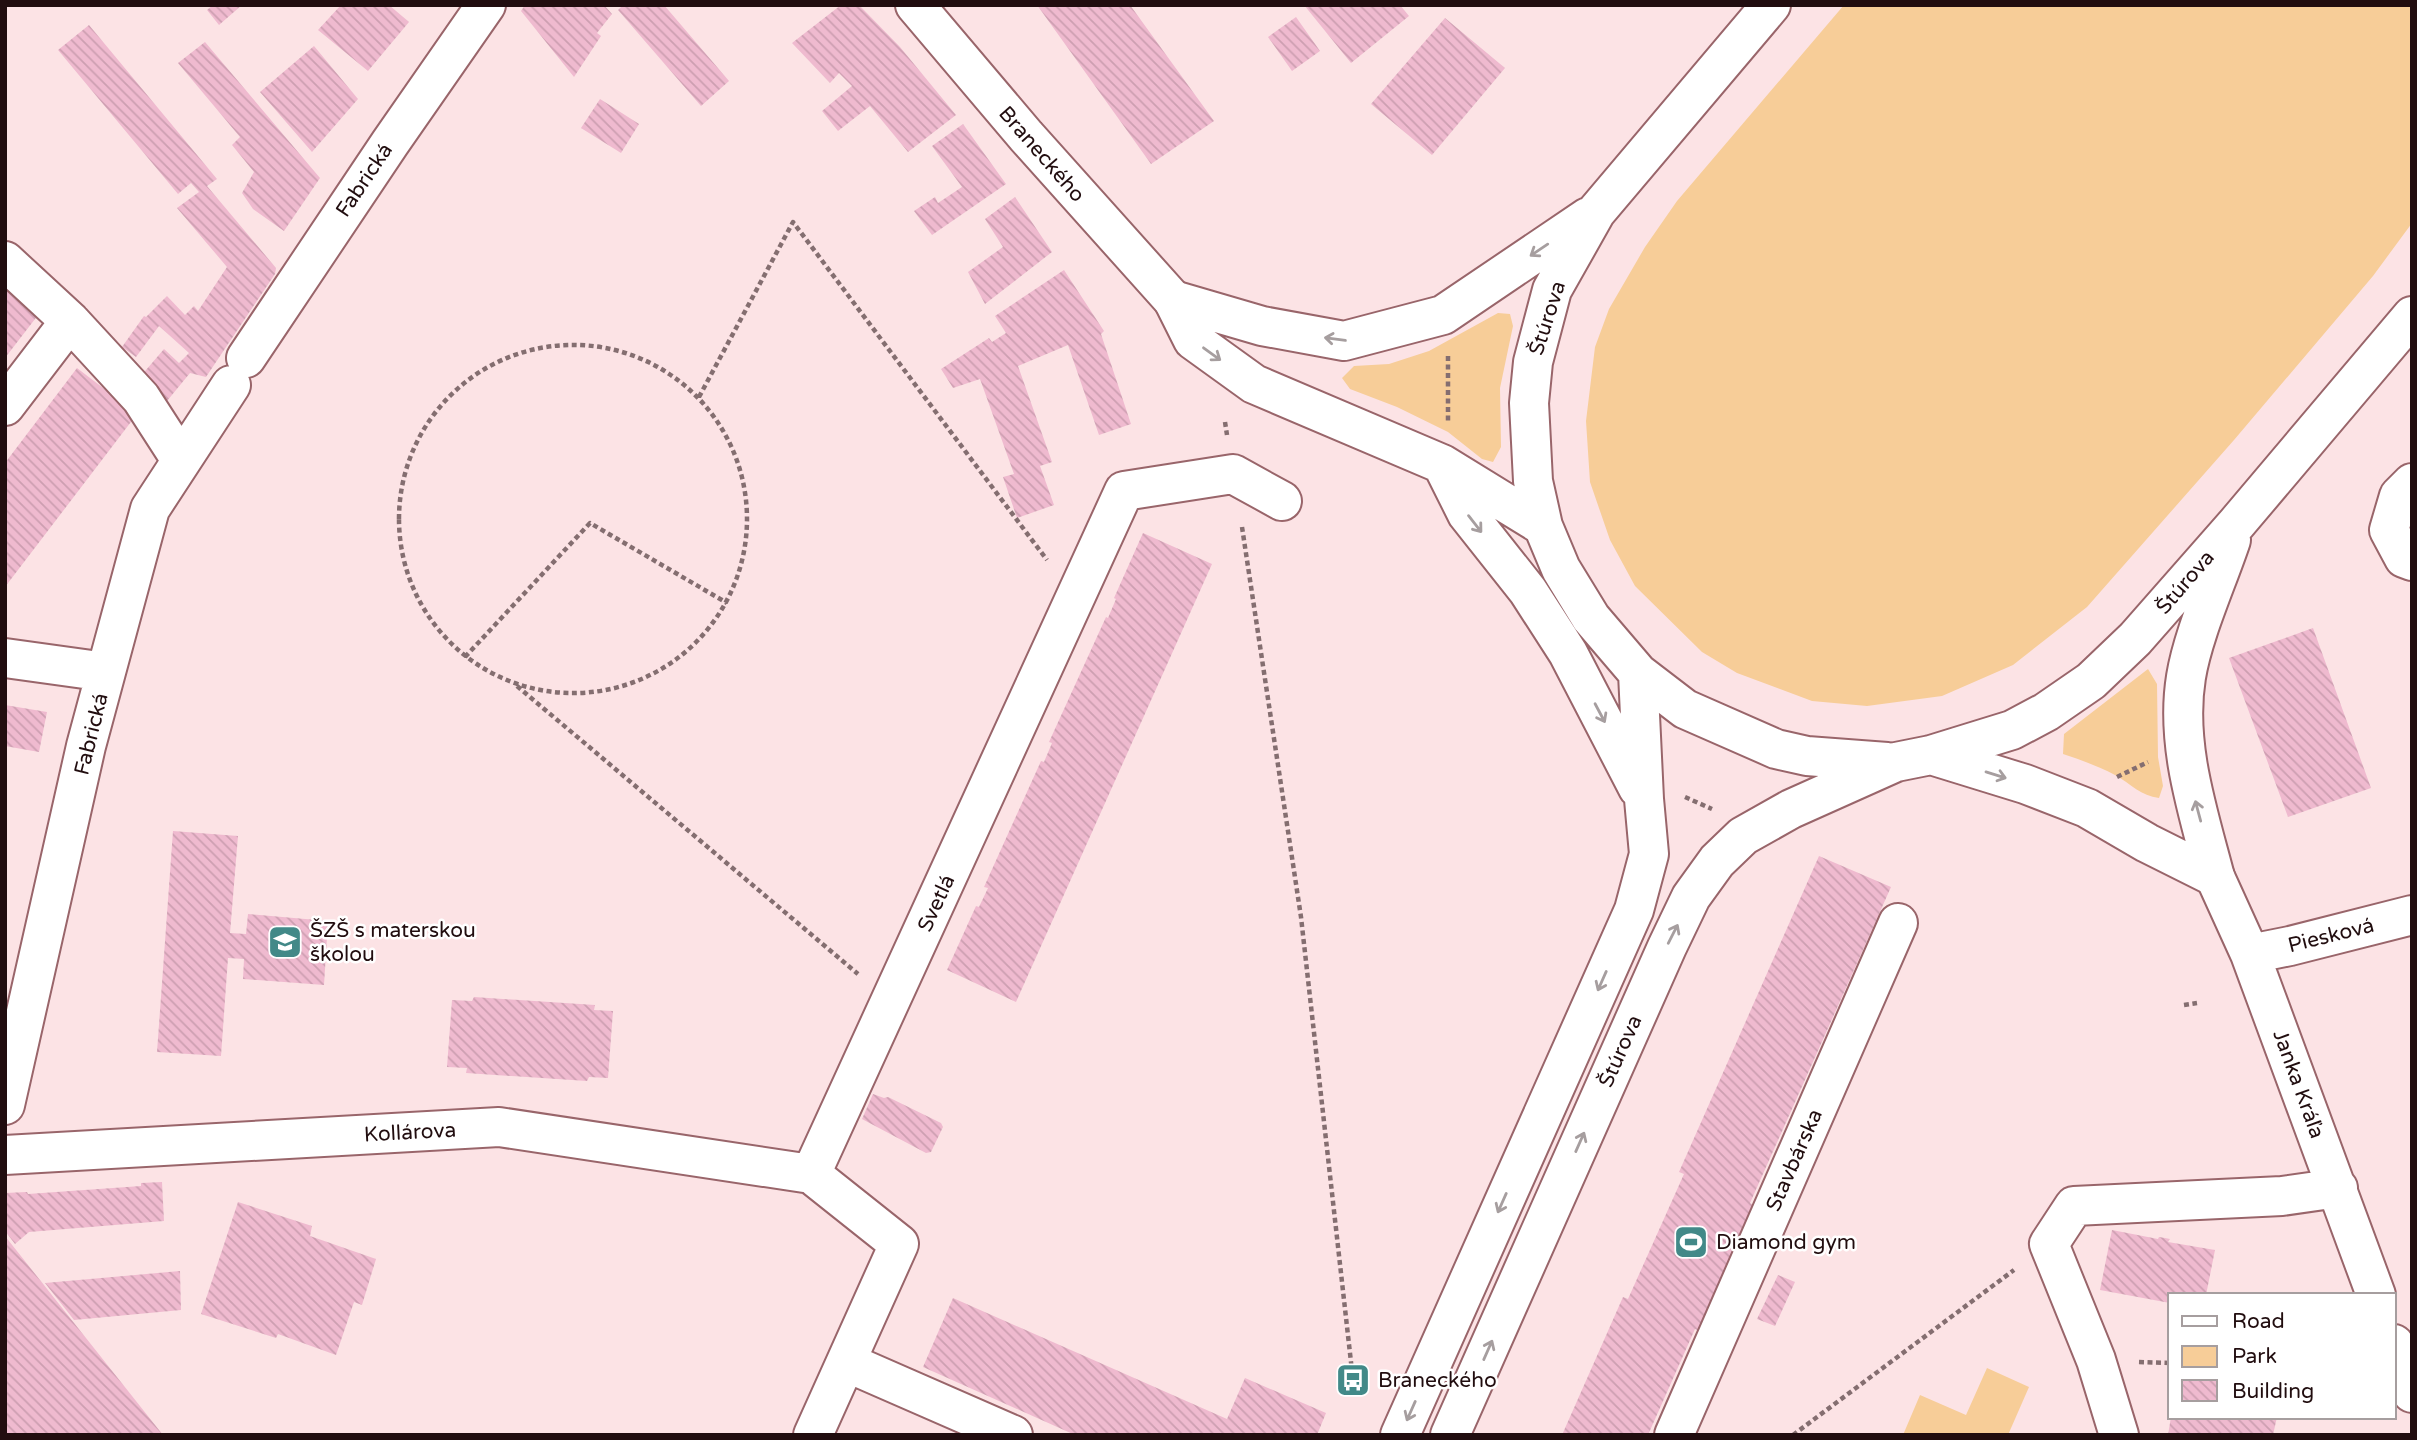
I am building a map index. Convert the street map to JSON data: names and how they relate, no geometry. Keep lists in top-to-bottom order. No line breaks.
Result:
{"streets":{"street":["Braneckého","Fabrická","Štúrova","Svetlá","Piesková","Janka Kráľa","Kollárova","Stavbárska"]},"crossings":[["Braneckého","Štúrova"],["Štúrova","Janka Kráľa"],["Svetlá","Kollárova"],["Piesková","Janka Kráľa"]],"one_way":["Braneckého","Janka Kráľa"],"places":{"school or university":["ŠZŠ s materskou školou"],"sports":["Diamond gym"],"bus stop":["Braneckého"]},"legend":["Road","Park","Building"]}
